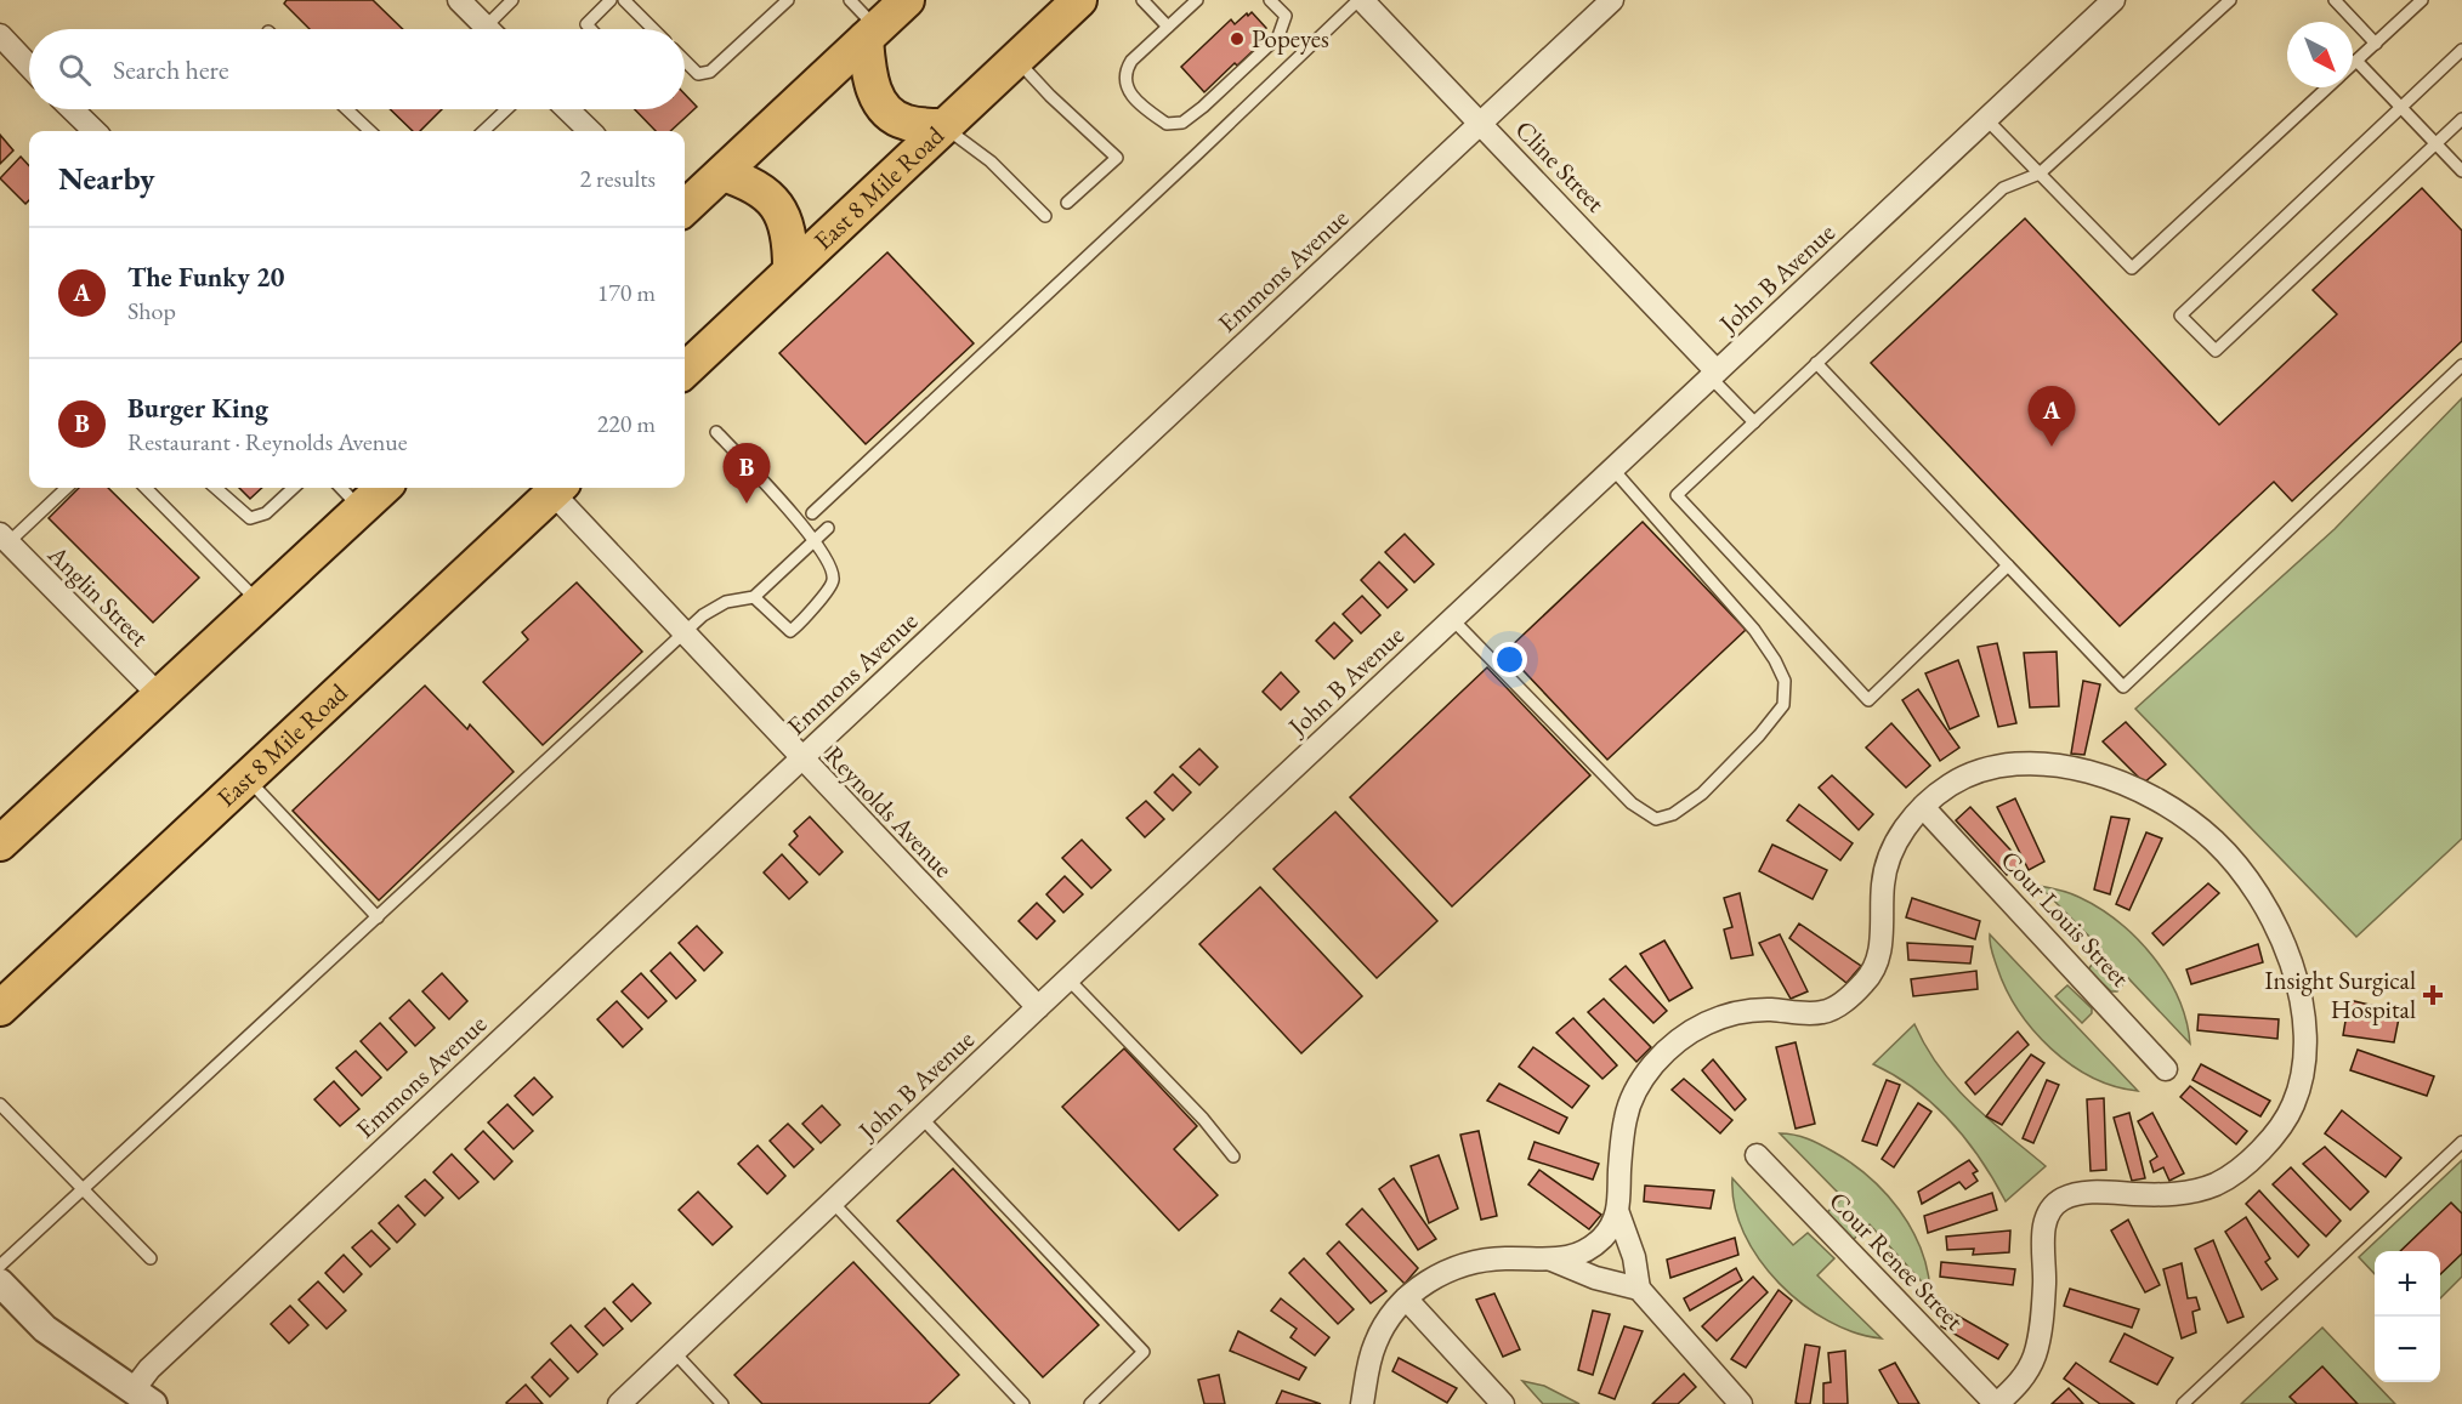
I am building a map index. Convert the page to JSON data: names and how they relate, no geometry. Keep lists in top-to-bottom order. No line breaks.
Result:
{"streets":{"highway":["East 8 Mile Road"],"street":["Cline Street","Emmons Avenue","John B Avenue","Anglin Street","Reynolds Avenue","Cour Louis Street","Cour Renee Street"]},"crossings":[["Cline Street","Emmons Avenue"],["Cline Street","John B Avenue"],["East 8 Mile Road","Reynolds Avenue"],["Emmons Avenue","Reynolds Avenue"],["John B Avenue","Reynolds Avenue"]],"places":{"other":["Popeyes"],"health":["Insight Surgical Hospital"]},"north":"bottom right","page":{"search":"Search here","heading":["Nearby","2 results"],"list":[{"mark":"A","name":"The Funky 20","note":"Shop","value":"170 m"},{"mark":"B","name":"Burger King","note":"Restaurant · Reynolds Avenue","value":"220 m"}],"pins":["A","B"],"map_buttons":["+","−"]}}
